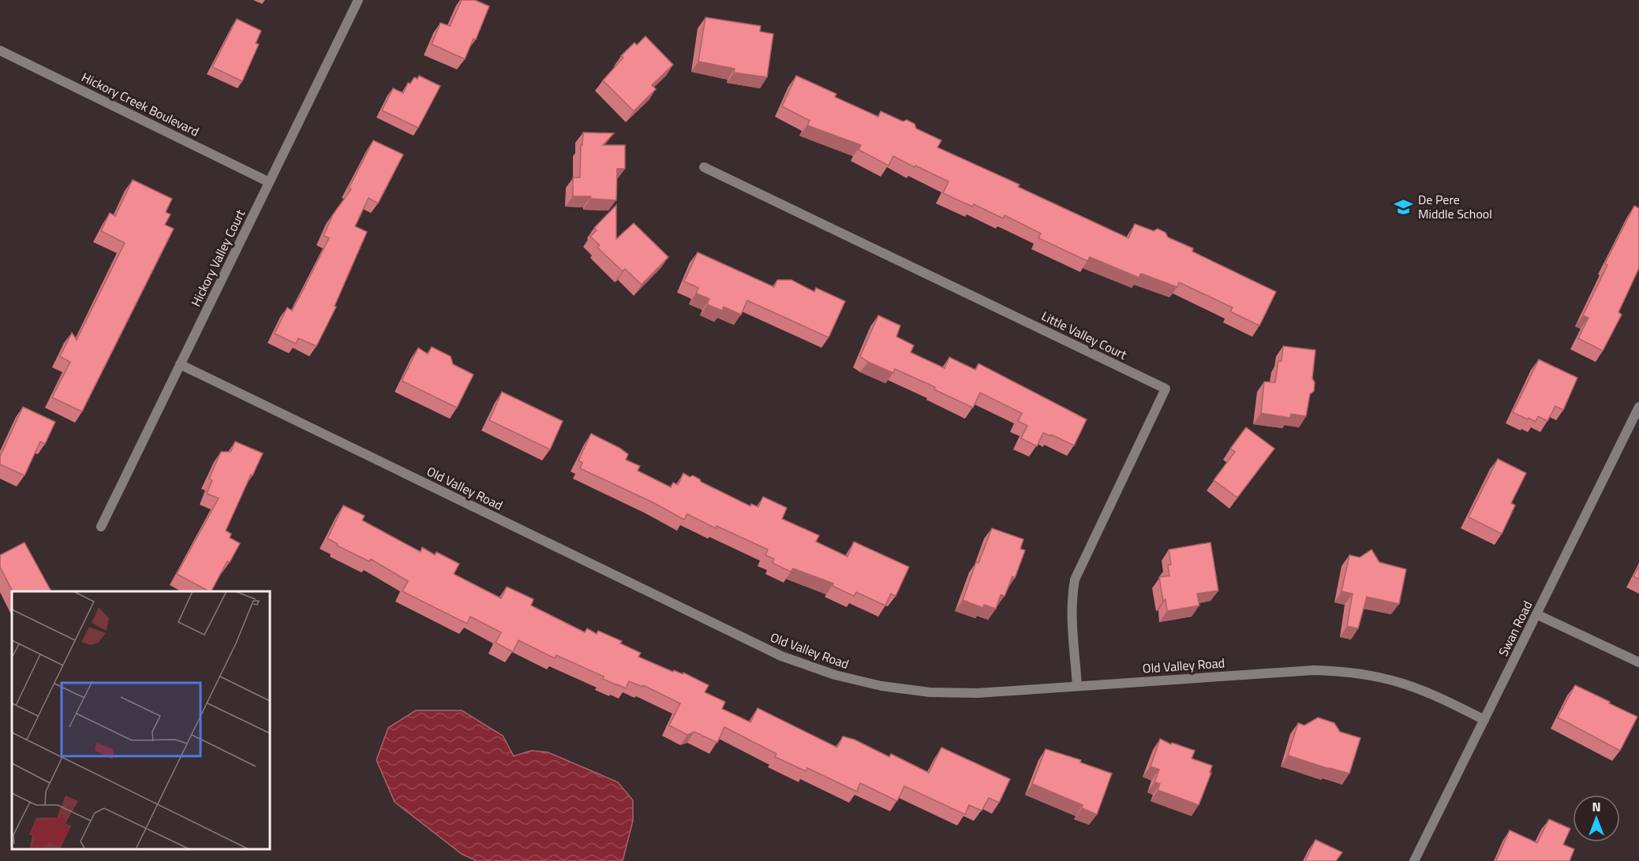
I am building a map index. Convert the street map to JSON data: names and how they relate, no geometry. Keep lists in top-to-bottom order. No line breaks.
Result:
{"streets":{"street":["Hickory Creek Boulevard","Hickory Valley Court","Little Valley Court","Old Valley Road","Swan Road"]},"crossings":[["Hickory Creek Boulevard","Hickory Valley Court"],["Hickory Valley Court","Old Valley Road"],["Little Valley Court","Old Valley Road"],["Old Valley Road","Swan Road"]],"places":{"school or university":["De Pere Middle School"]},"north":"top"}
